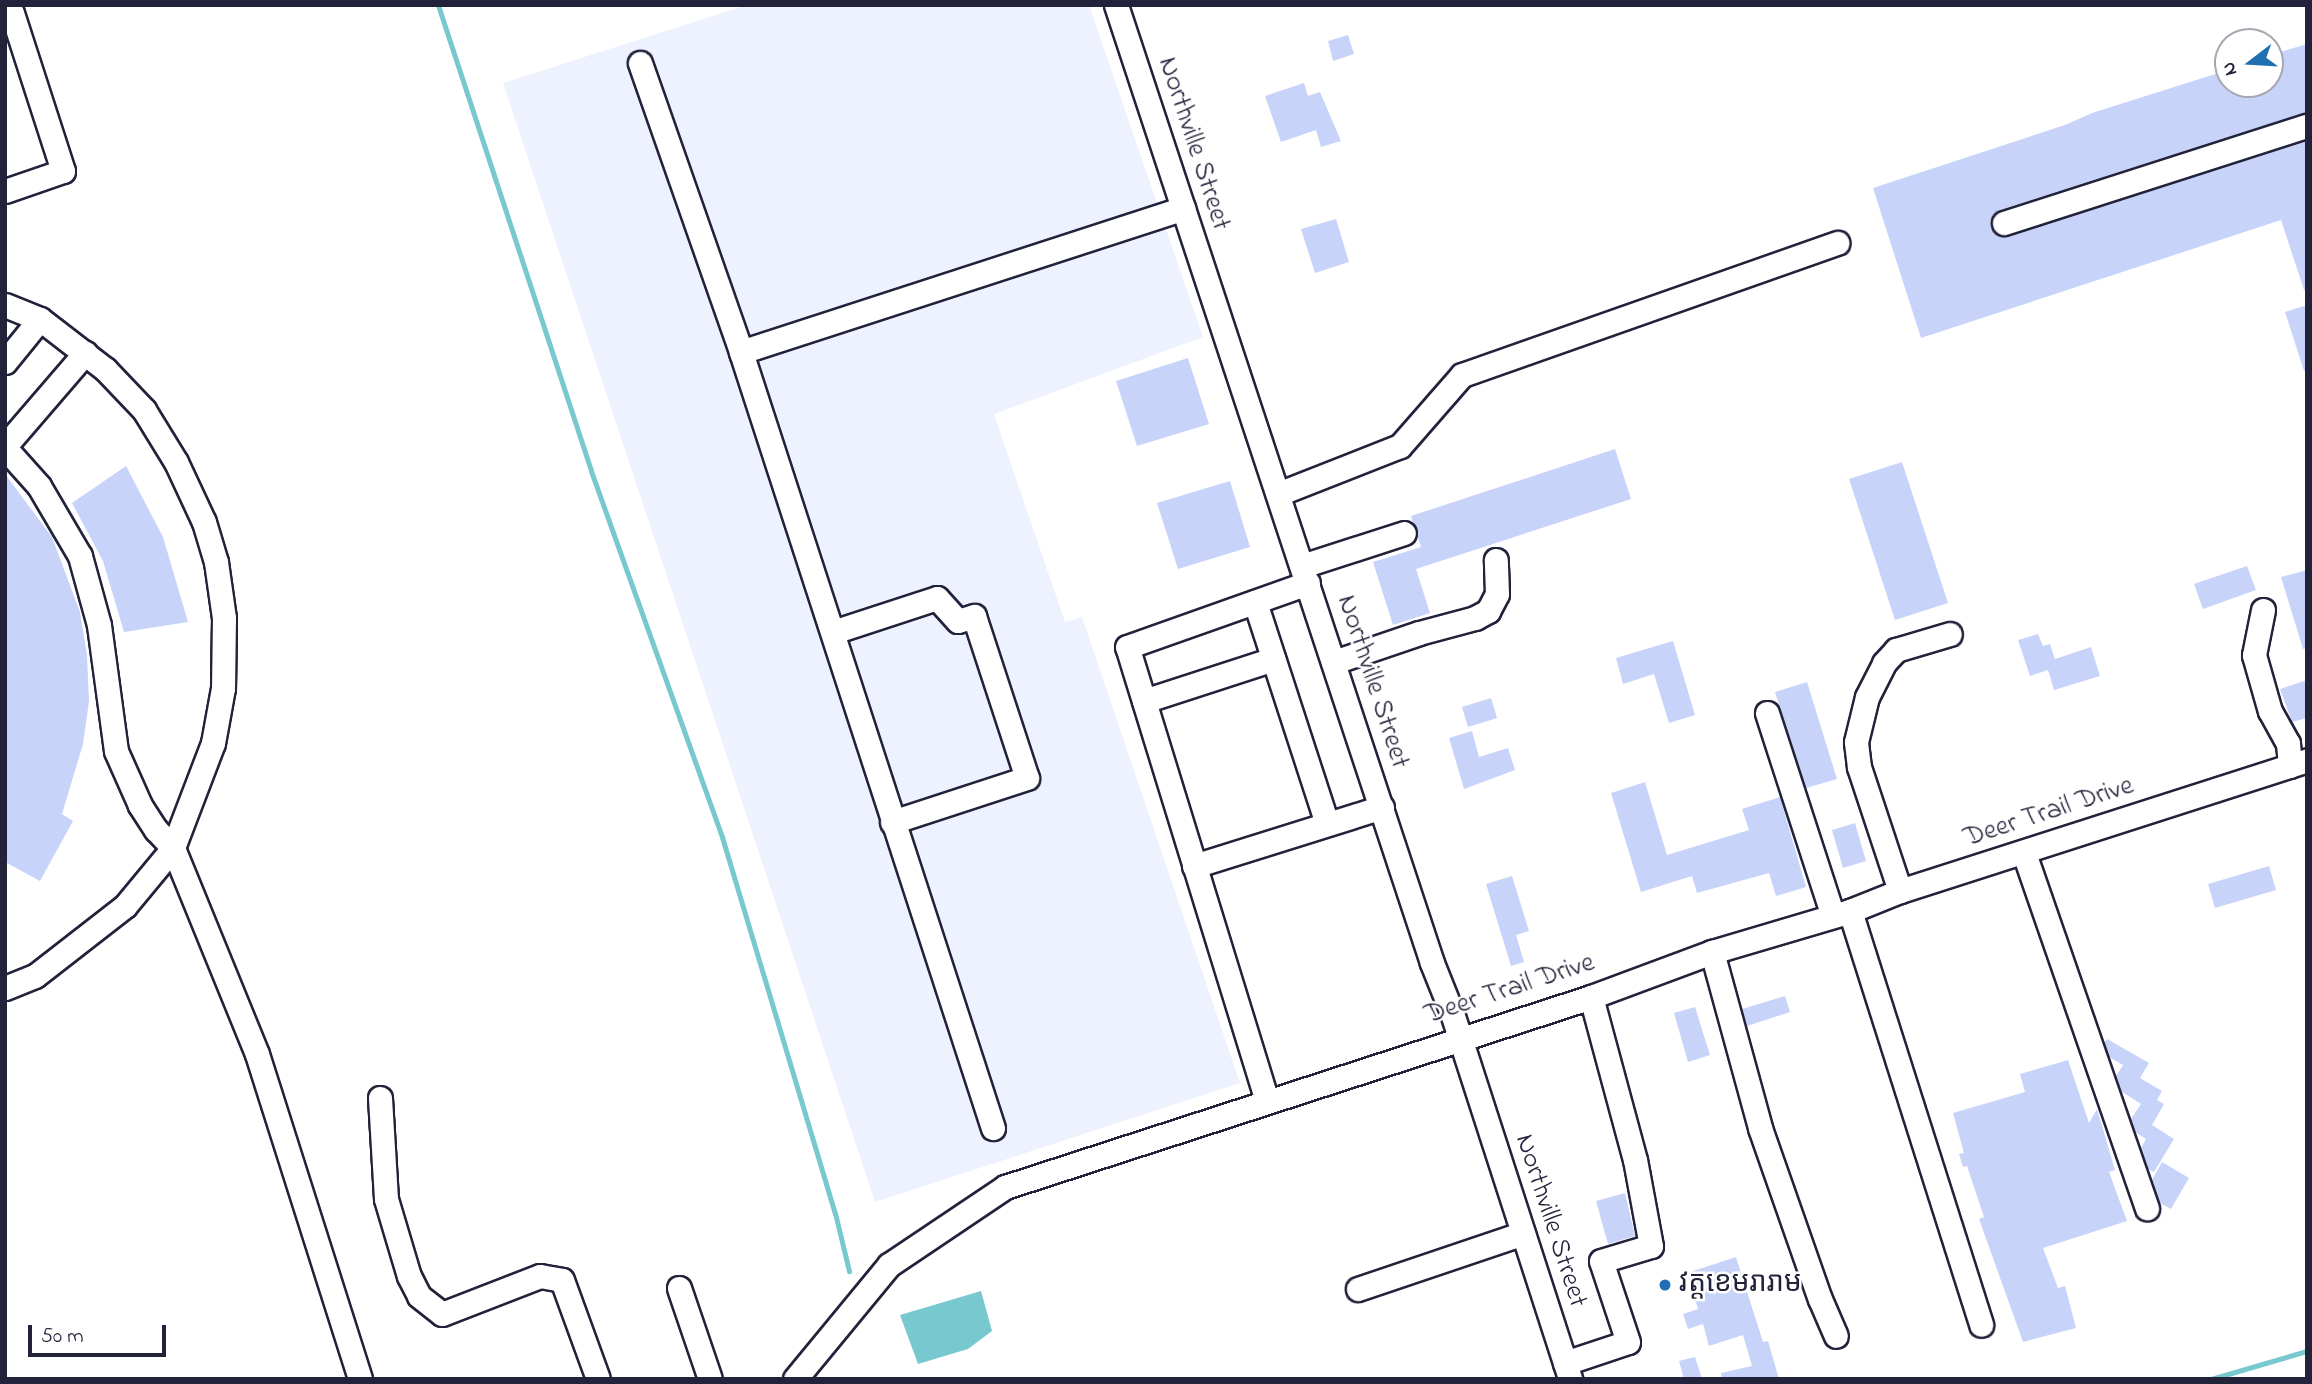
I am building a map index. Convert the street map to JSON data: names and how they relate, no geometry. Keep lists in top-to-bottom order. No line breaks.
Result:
{"streets":{"street":["Northville Street","Deer Trail Drive"]},"crossings":[["Northville Street","Deer Trail Drive"]],"places":["វត្តខេមរារាម"],"scale_bar":"50 m","north":"left"}
